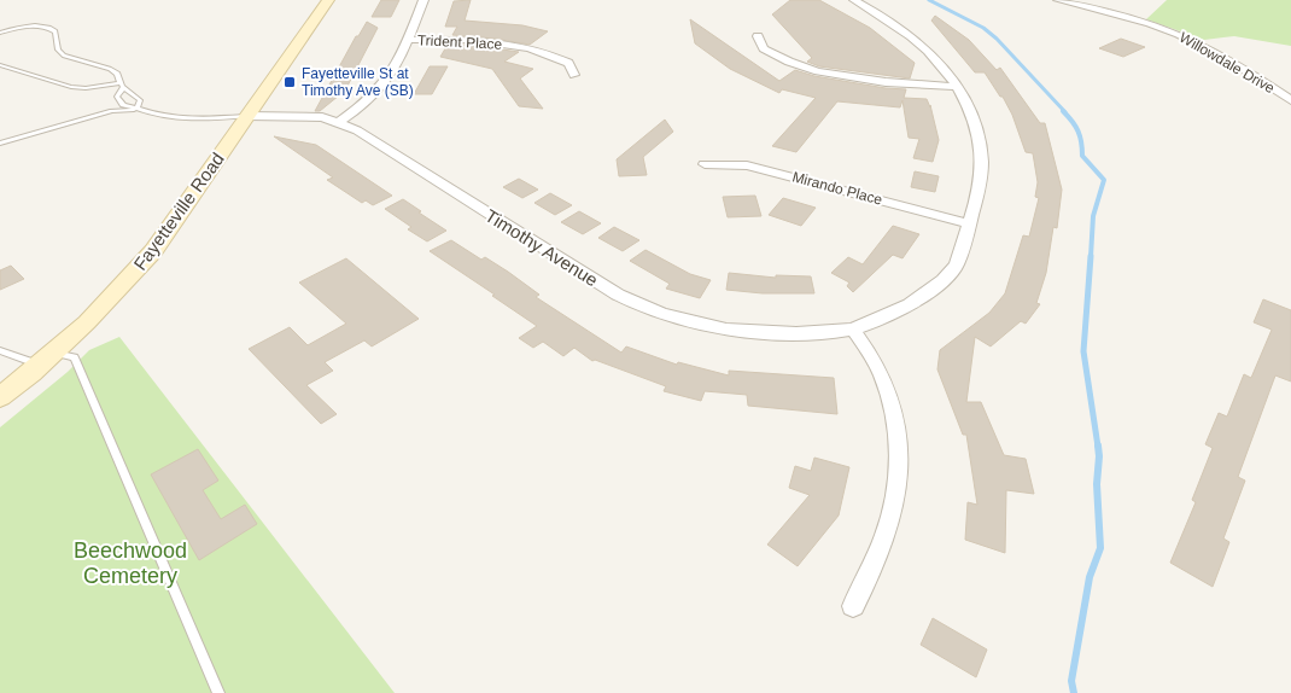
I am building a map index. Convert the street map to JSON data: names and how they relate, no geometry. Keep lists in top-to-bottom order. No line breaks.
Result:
{"streets":{"main road":["Fayetteville Road"],"street":["Trident Place","Willowdale Drive","Mirando Place","Timothy Avenue"]},"crossings":[["Fayetteville Road","Timothy Avenue"]],"parks":["Beechwood Cemetery"],"places":{"transit":["Fayetteville St at Timothy Ave (SB)"]}}
